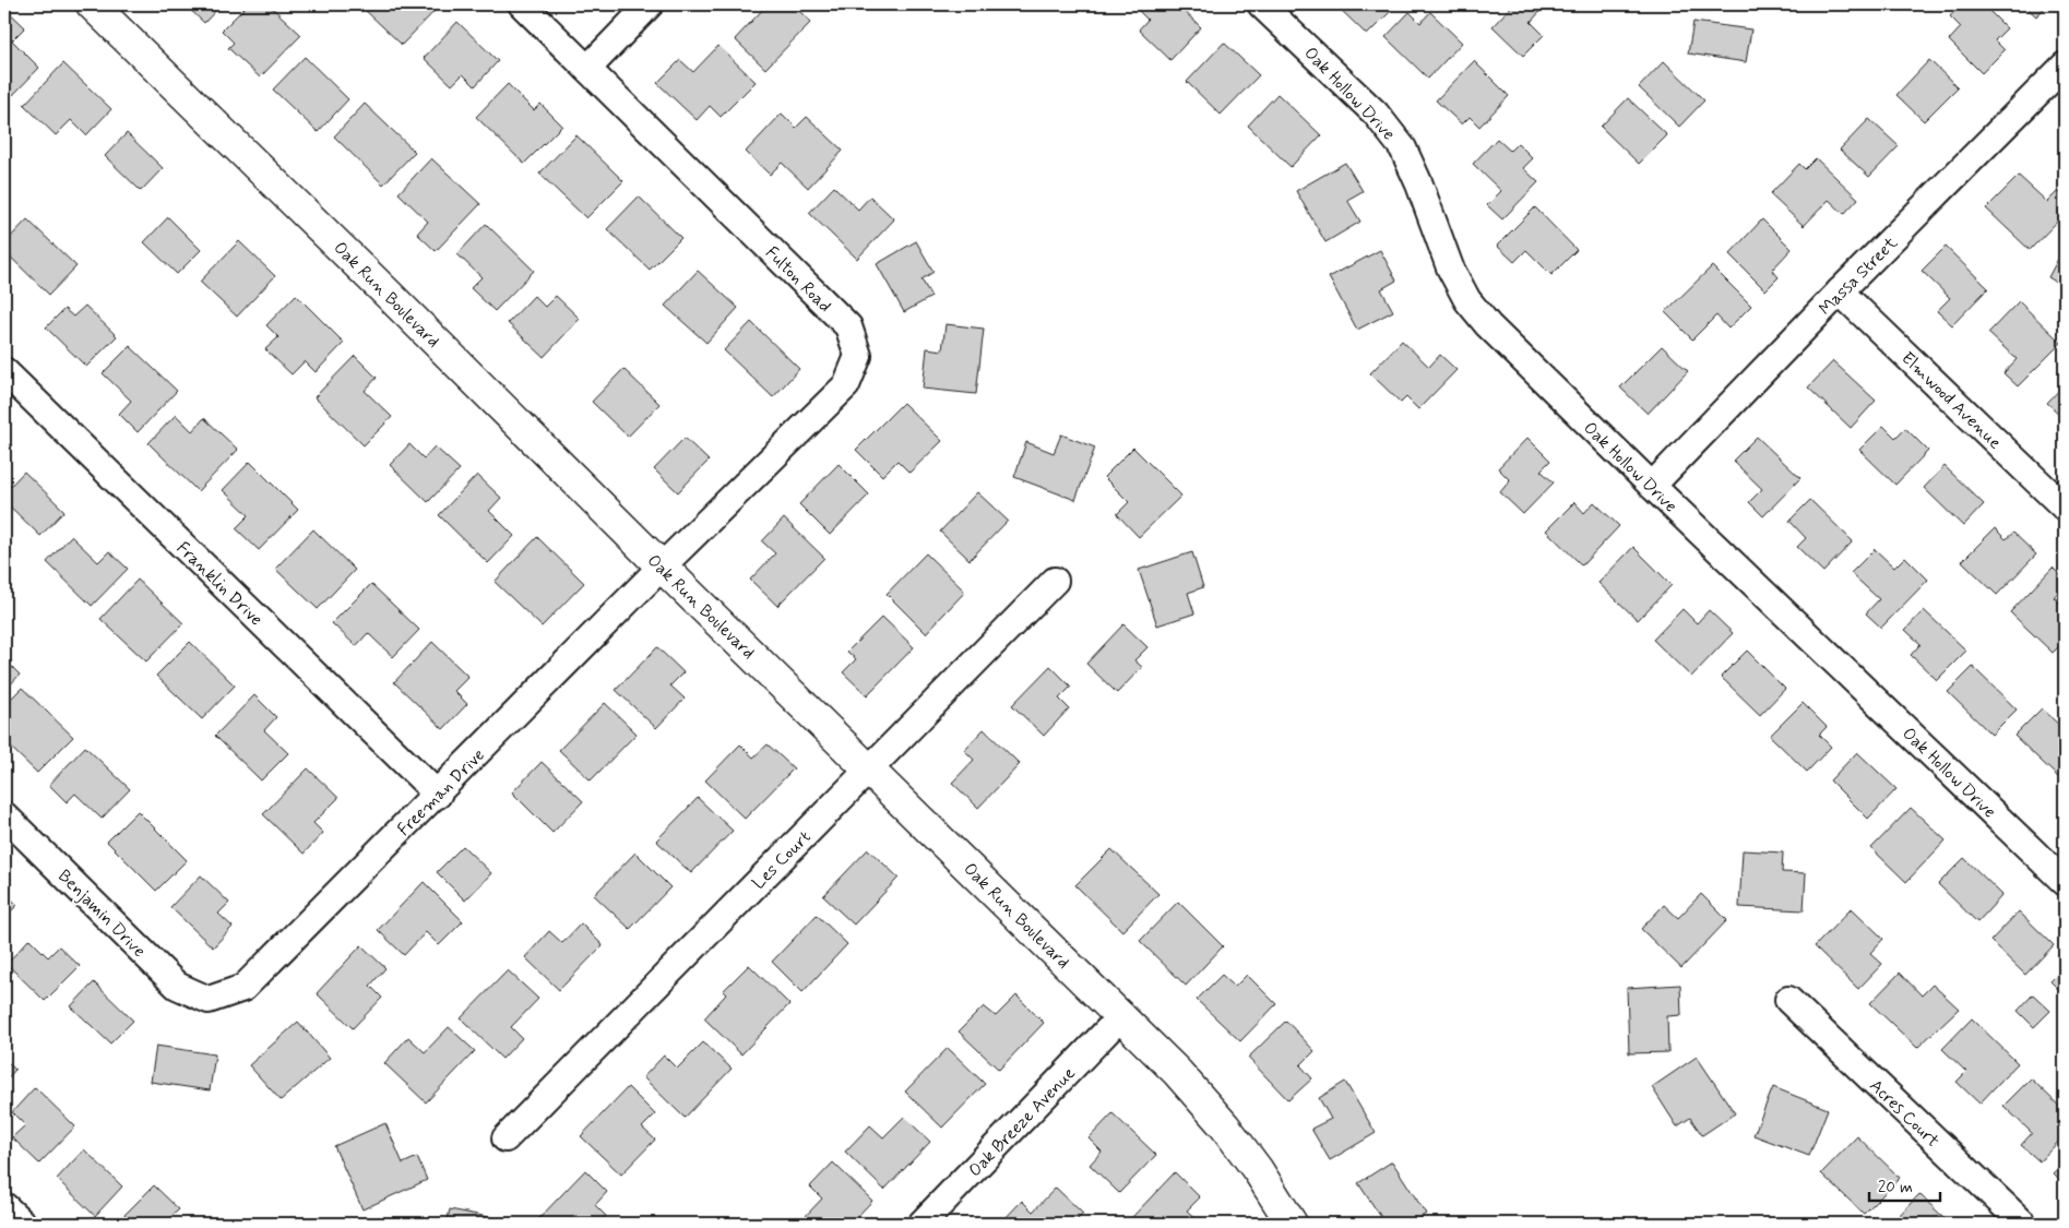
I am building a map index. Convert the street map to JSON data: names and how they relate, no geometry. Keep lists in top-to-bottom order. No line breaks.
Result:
{"streets":{"street":["Oak Hollow Drive","Massa Street","Fulton Road","Oak Run Boulevard","Elmwood Avenue","Franklin Drive","Freeman Drive","Les Court","Benjamin Drive","Acres Court","Oak Breeze Avenue"]},"crossings":[["Oak Hollow Drive","Massa Street"],["Massa Street","Elmwood Avenue"],["Fulton Road","Oak Run Boulevard"],["Fulton Road","Freeman Drive"],["Oak Run Boulevard","Freeman Drive"],["Oak Run Boulevard","Les Court"],["Oak Run Boulevard","Oak Breeze Avenue"],["Franklin Drive","Freeman Drive"],["Freeman Drive","Benjamin Drive"]],"scale_bar":"20 m"}
